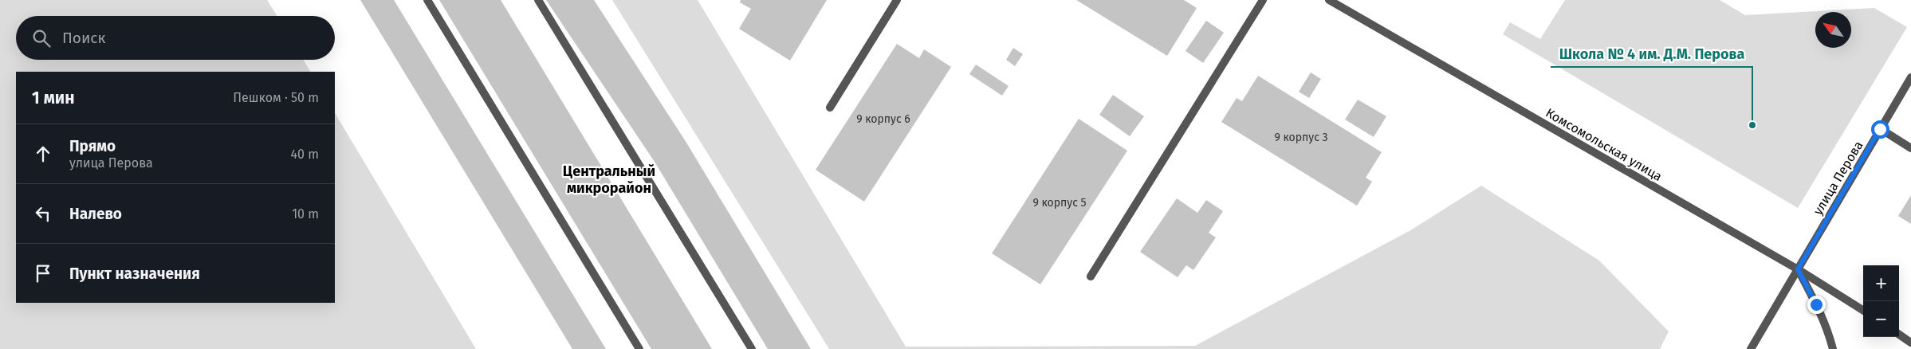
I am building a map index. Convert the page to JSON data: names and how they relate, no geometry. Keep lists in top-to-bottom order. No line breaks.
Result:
{"streets":{"street":["Комсомольская улица","улица Перова"]},"crossings":[["Комсомольская улица","улица Перова"]],"districts":["Центральный микрорайон"],"places":["Школа № 4 им. Д.М. Перова"],"house_numbers":["9 корпус 6","9 корпус 3","9 корпус 5"],"north":"top left","page":{"search":"Поиск","heading":["1 мин","Пешком · 50 m"],"list":[["Прямо","улица Перова","40 m"],["Налево","10 m"],"Пункт назначения"],"map_buttons":["+","−"]}}
